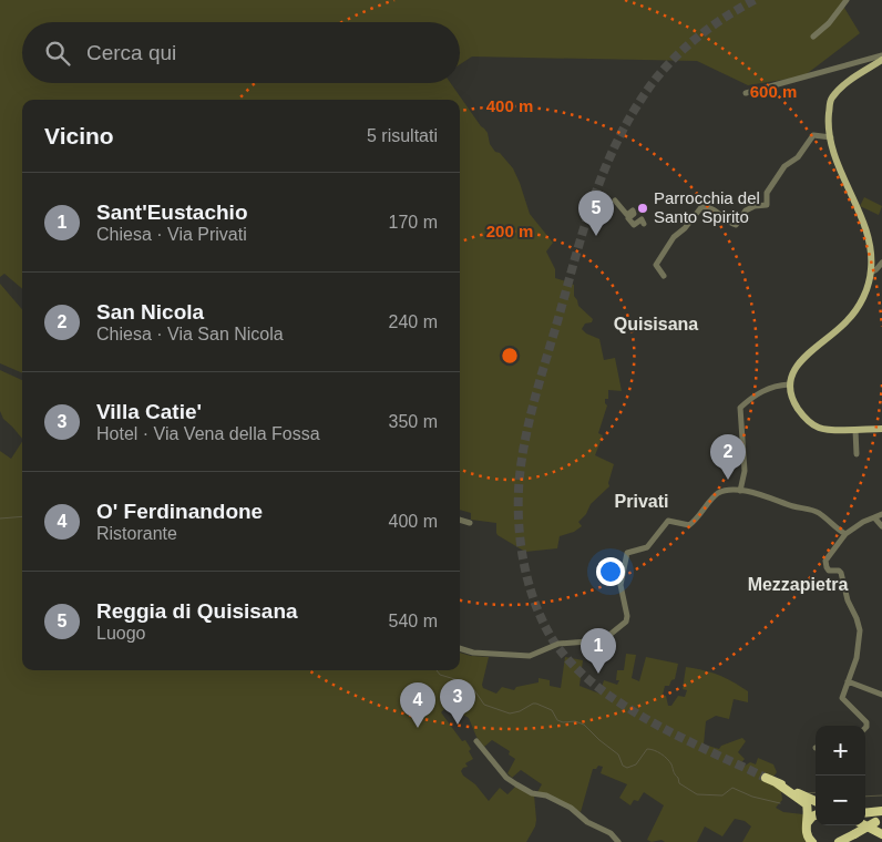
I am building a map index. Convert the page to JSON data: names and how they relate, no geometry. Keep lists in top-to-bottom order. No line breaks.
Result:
{"districts":["Quisisana","Privati","Mezzapietra"],"places":["Parrocchia del Santo Spirito"],"page":{"search":"Cerca qui","heading":["Vicino","5 risultati"],"list":[{"mark":"1","name":"Sant'Eustachio","note":"Chiesa · Via Privati","value":"170 m"},{"mark":"2","name":"San Nicola","note":"Chiesa · Via San Nicola","value":"240 m"},{"mark":"3","name":"Villa Catie'","note":"Hotel · Via Vena della Fossa","value":"350 m"},{"mark":"4","name":"O' Ferdinandone","note":"Ristorante","value":"400 m"},{"mark":"5","name":"Reggia di Quisisana","note":"Luogo","value":"540 m"}],"pins":["5","2","1","3","4"],"map_buttons":["+","−"]},"rings":["600 m","400 m","200 m"]}
